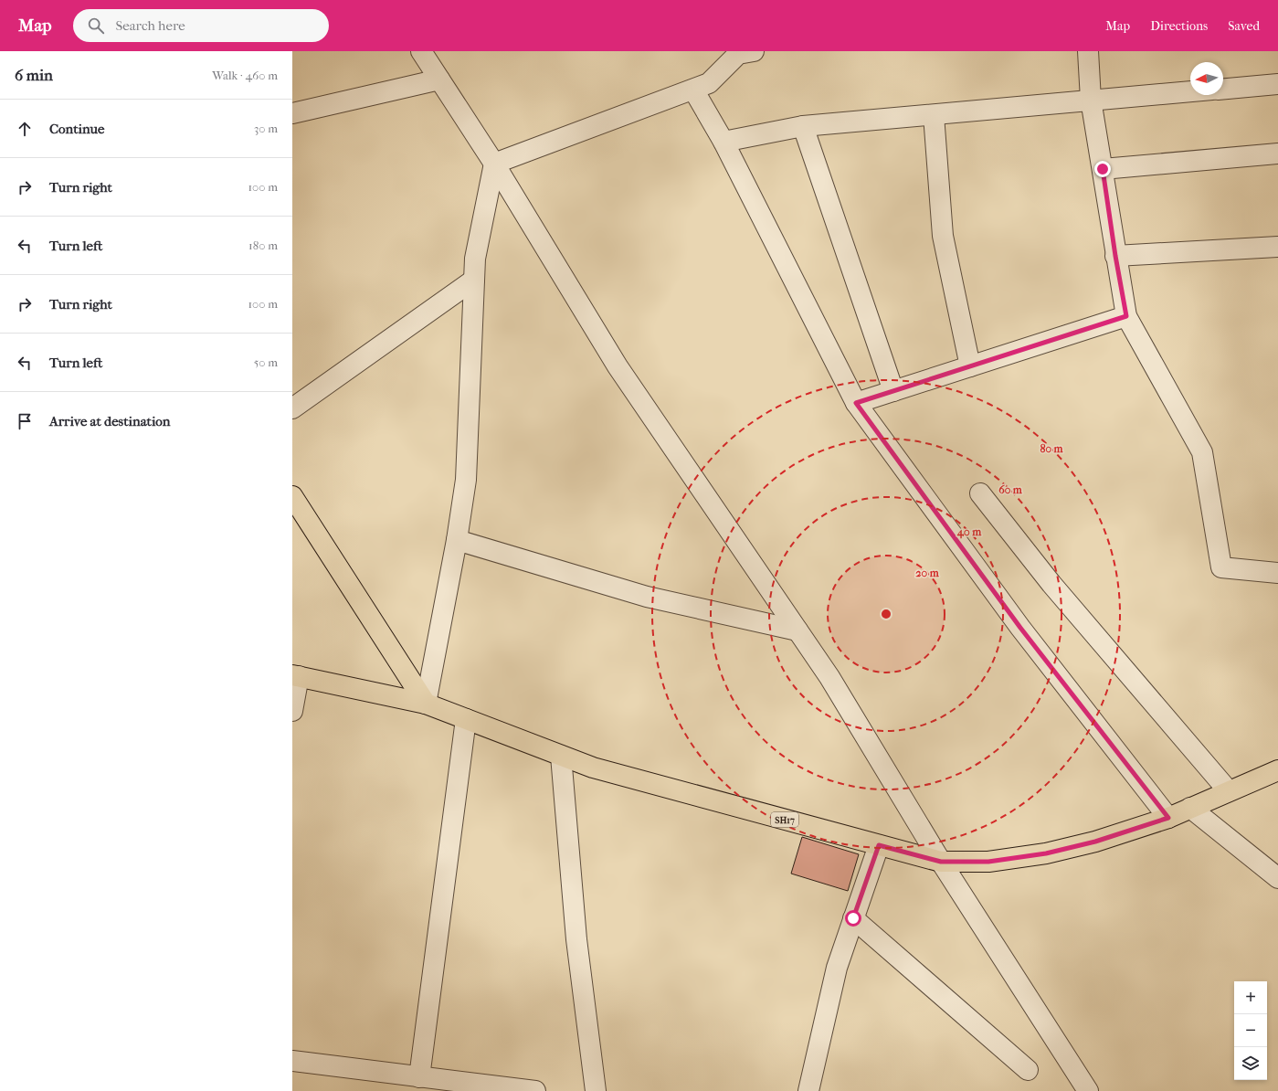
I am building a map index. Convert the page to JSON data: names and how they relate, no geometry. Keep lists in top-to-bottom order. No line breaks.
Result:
{"streets":{"main road":["SH17"]},"north":"left","page":{"header":"Map","search":"Search here","nav":["Map","Directions","Saved"],"heading":["6 min","Walk · 460 m"],"list":[["Continue","30 m"],["Turn right","100 m"],["Turn left","180 m"],["Turn right","100 m"],["Turn left","50 m"],"Arrive at destination"],"map_buttons":["+","−"]},"rings":["80 m","60 m","40 m","20 m"]}
